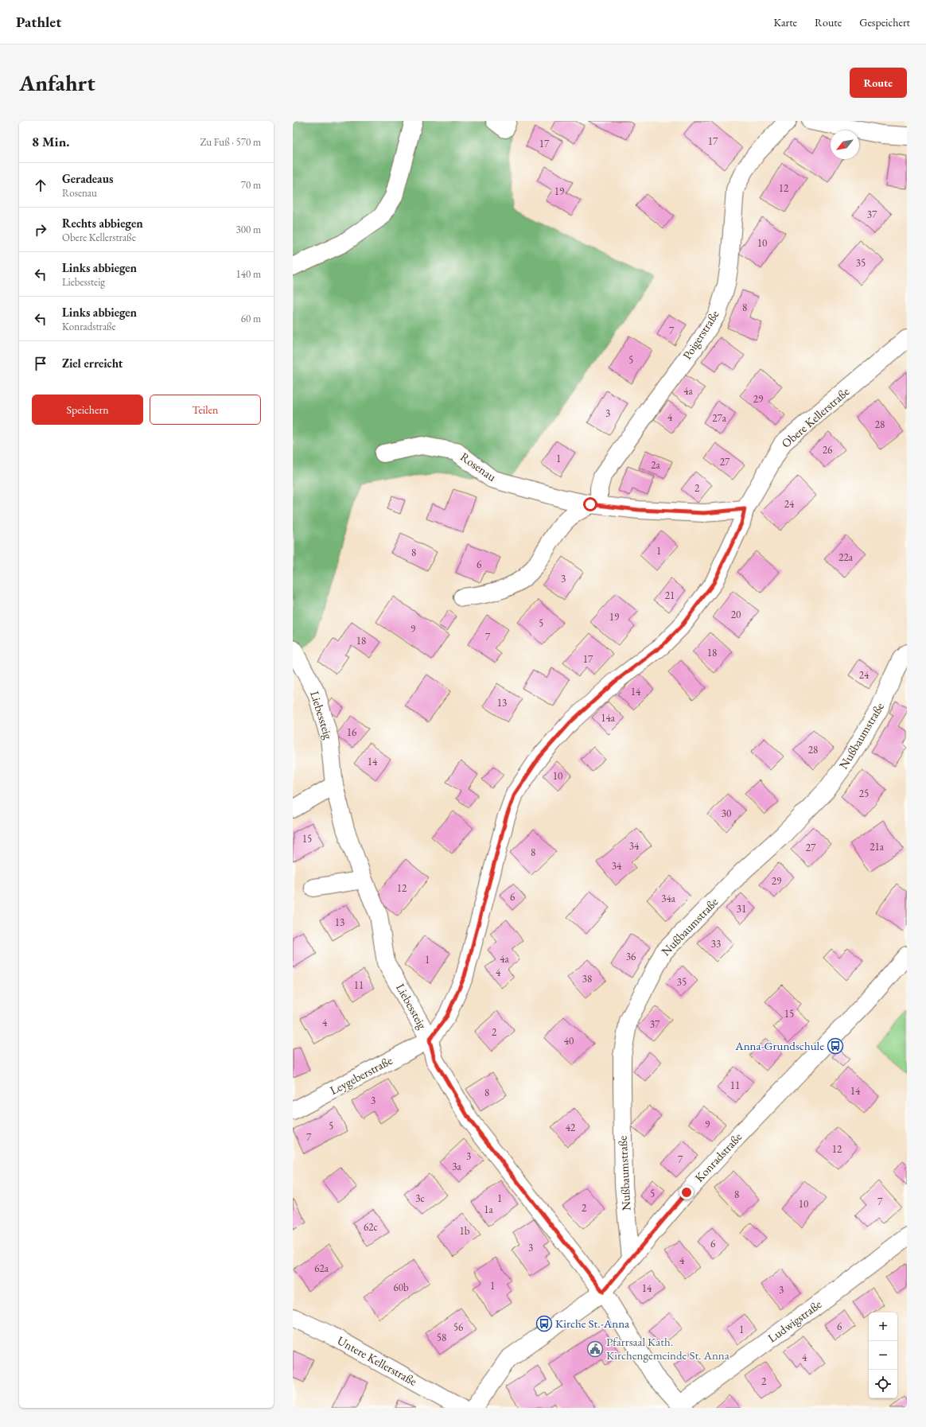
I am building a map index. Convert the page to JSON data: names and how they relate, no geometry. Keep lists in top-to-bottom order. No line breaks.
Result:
{"streets":{"street":["Poigerstraße","Obere Kellerstraße","Rosenau","Liebessteig","Nußbaumstraße","Leygeberstraße","Konradstraße","Ludwigstraße","Untere Kellerstraße"]},"crossings":[["Poigerstraße","Rosenau"],["Obere Kellerstraße","Rosenau"],["Obere Kellerstraße","Liebessteig"],["Obere Kellerstraße","Leygeberstraße"],["Liebessteig","Leygeberstraße"],["Liebessteig","Konradstraße"],["Liebessteig","Ludwigstraße"],["Nußbaumstraße","Konradstraße"]],"places":{"bus stop":["Anna-Grundschule","Kirche St.-Anna"],"public building":["Pfarrsaal Kath. Kirchengemeinde St. Anna"]},"house_numbers":["17","17","12","19","37","10","35","8","7","5","4a","29","3","4","27a","28","26","1","27","2a","2","24","1","8","22a","6","3","21","20","19","5","9","7","18","18","17","24","14","13","14a","16","28","14","10","25","30","15","34","21a","27","8","34","29","12","6","34a","31","13","33","36","4a","1","4","38","35","11","15","4","37","2","40","11","14","8","3","9","5","42","7","12","3","7","3a","5","8","3c","1","7","10","2","1a","62c","1b","6","3","4","62a","1","60b","14","3","6","56","1","58","4","2"],"north":"bottom left","page":{"header":"Pathlet","nav":["Karte","Route","Gespeichert"],"buttons":["Route",["Speichern","Teilen"]],"title":"Anfahrt","heading":["8 Min.","Zu Fuß · 570 m"],"list":[["Geradeaus","Rosenau","70 m"],["Rechts abbiegen","Obere Kellerstraße","300 m"],["Links abbiegen","Liebessteig","140 m"],["Links abbiegen","Konradstraße","60 m"],"Ziel erreicht"],"map_buttons":["+","−"]}}
